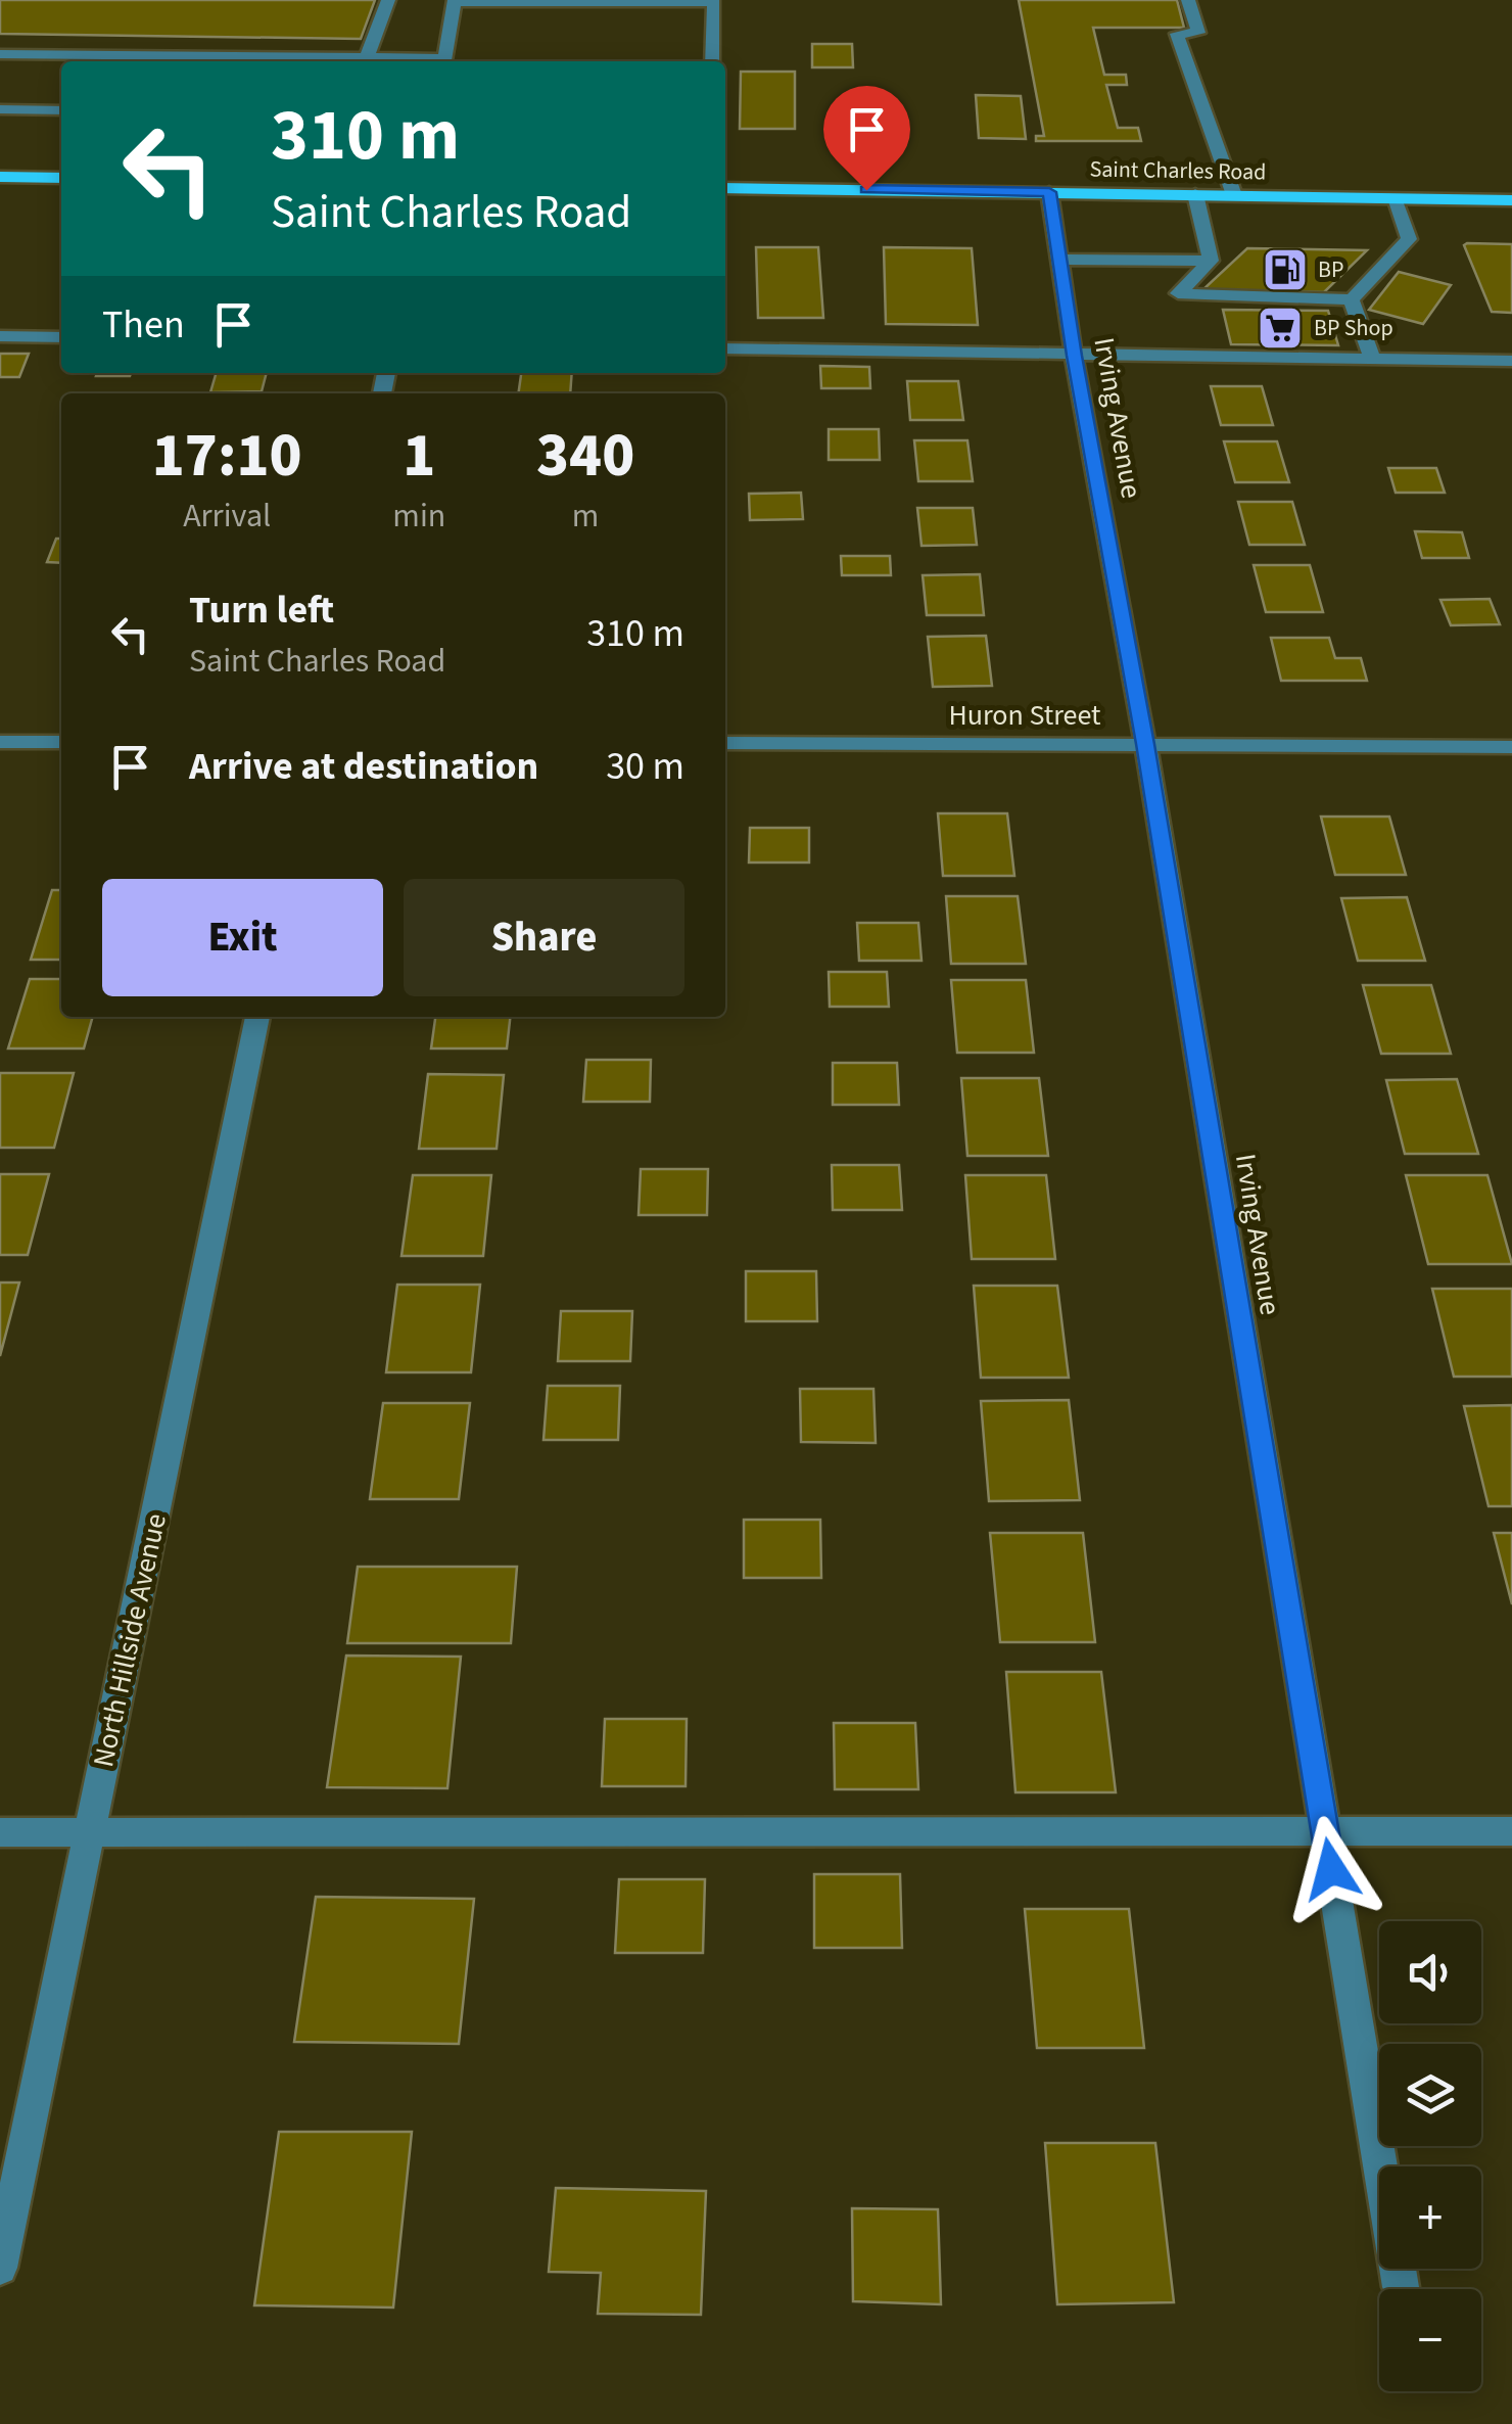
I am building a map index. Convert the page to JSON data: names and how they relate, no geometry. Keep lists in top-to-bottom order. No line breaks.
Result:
{"streets":{"main road":["Saint Charles Road"],"street":["Irving Avenue","Huron Street","North Hillside Avenue"]},"crossings":[["Saint Charles Road","Irving Avenue"],["Irving Avenue","Huron Street"]],"places":{"fuel station":["BP"],"supermarket":["BP Shop"]},"page":{"turn":["310 m","Saint Charles Road"],"then":"Then","eta":["17:10","Arrival","1","min","340","m"],"list":[{"name":"Turn left","note":"Saint Charles Road","value":"310 m"},{"name":"Arrive at destination","value":"30 m"}],"buttons":["Exit","Share"],"map_buttons":["+","−"]}}
